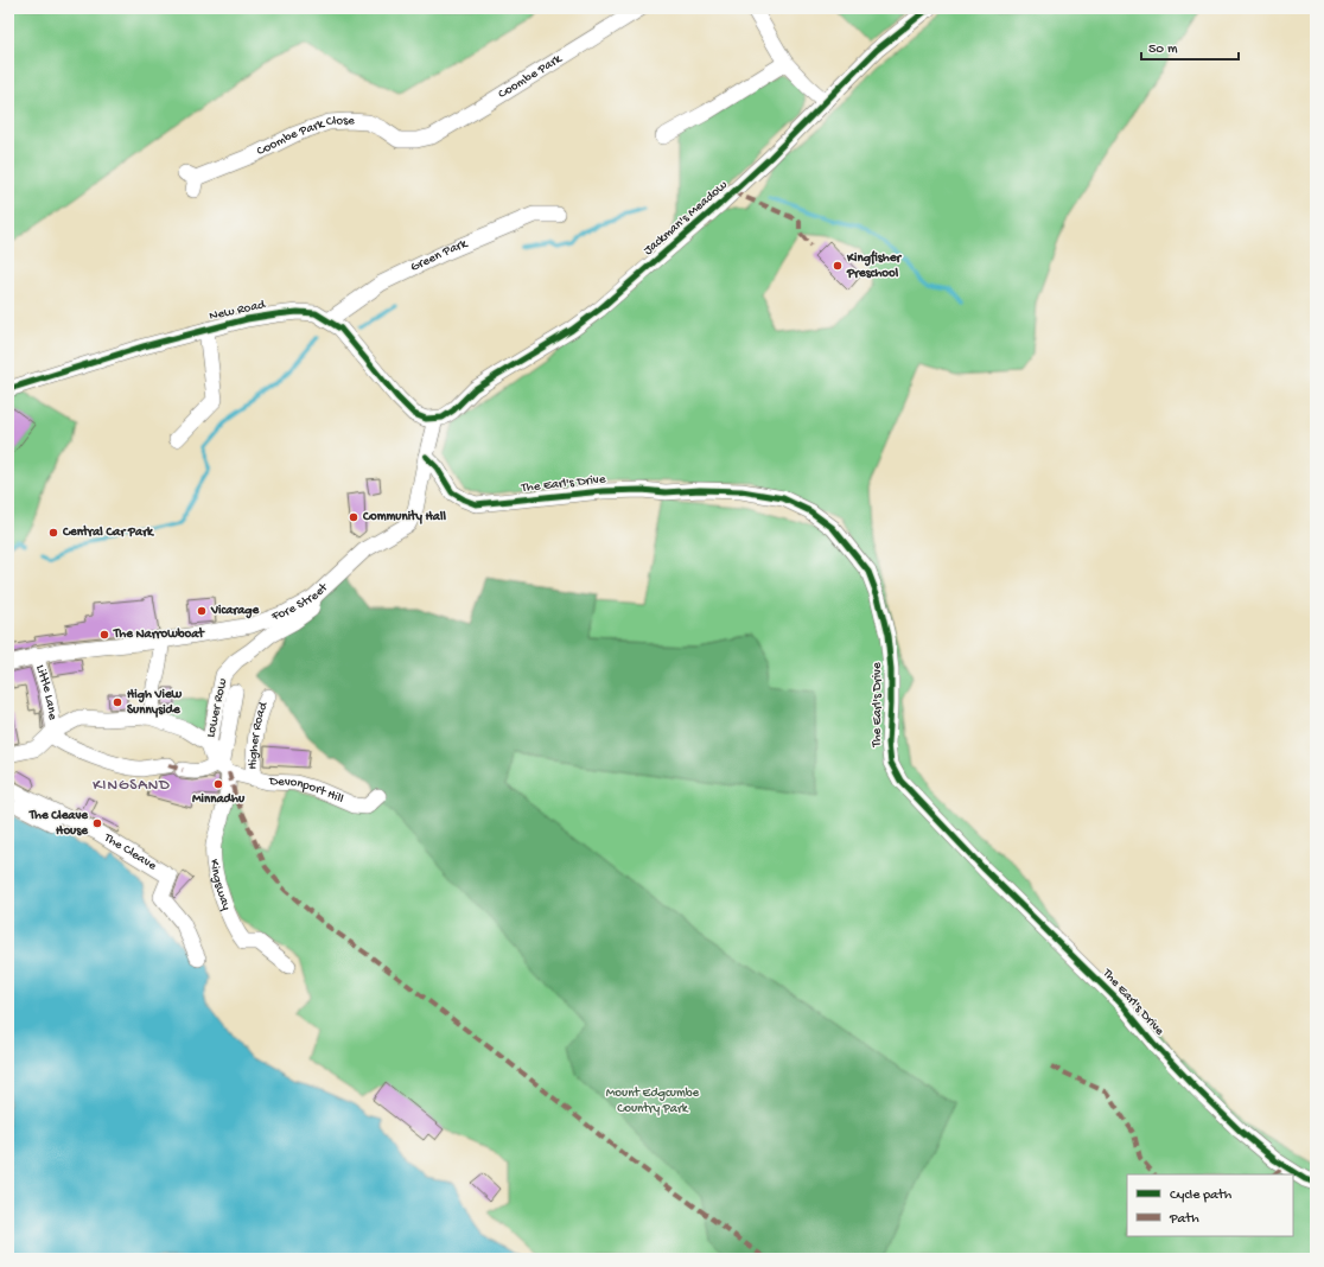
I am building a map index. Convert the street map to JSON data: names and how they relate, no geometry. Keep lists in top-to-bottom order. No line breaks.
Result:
{"streets":{"street":["Coombe Park","Coombe Park Close","Jackman's Meadow","Green Park","New Road","The Earl's Drive","Fore Street","Little Lane","Lower Row","Higher Road","Devonport Hill","The Cleave","Kingsway"]},"crossings":[["Coombe Park","Coombe Park Close"],["Jackman's Meadow","New Road"],["Jackman's Meadow","Fore Street"],["Green Park","New Road"],["New Road","Fore Street"],["The Earl's Drive","Fore Street"],["Fore Street","Little Lane"],["Fore Street","Lower Row"],["Lower Row","Devonport Hill"],["Lower Row","Kingsway"],["Higher Road","Devonport Hill"],["Devonport Hill","Kingsway"]],"districts":["KINGSAND"],"parks":["Mount Edgcumbe Country Park"],"places":["Kingfisher Preschool","Community Hall","Central Car Park","Vicarage","The Narrowboat","High View Sunnyside","Minnadhu","The Cleave House"],"legend":["Cycle path","Path"],"scale_bar":"50 m"}
